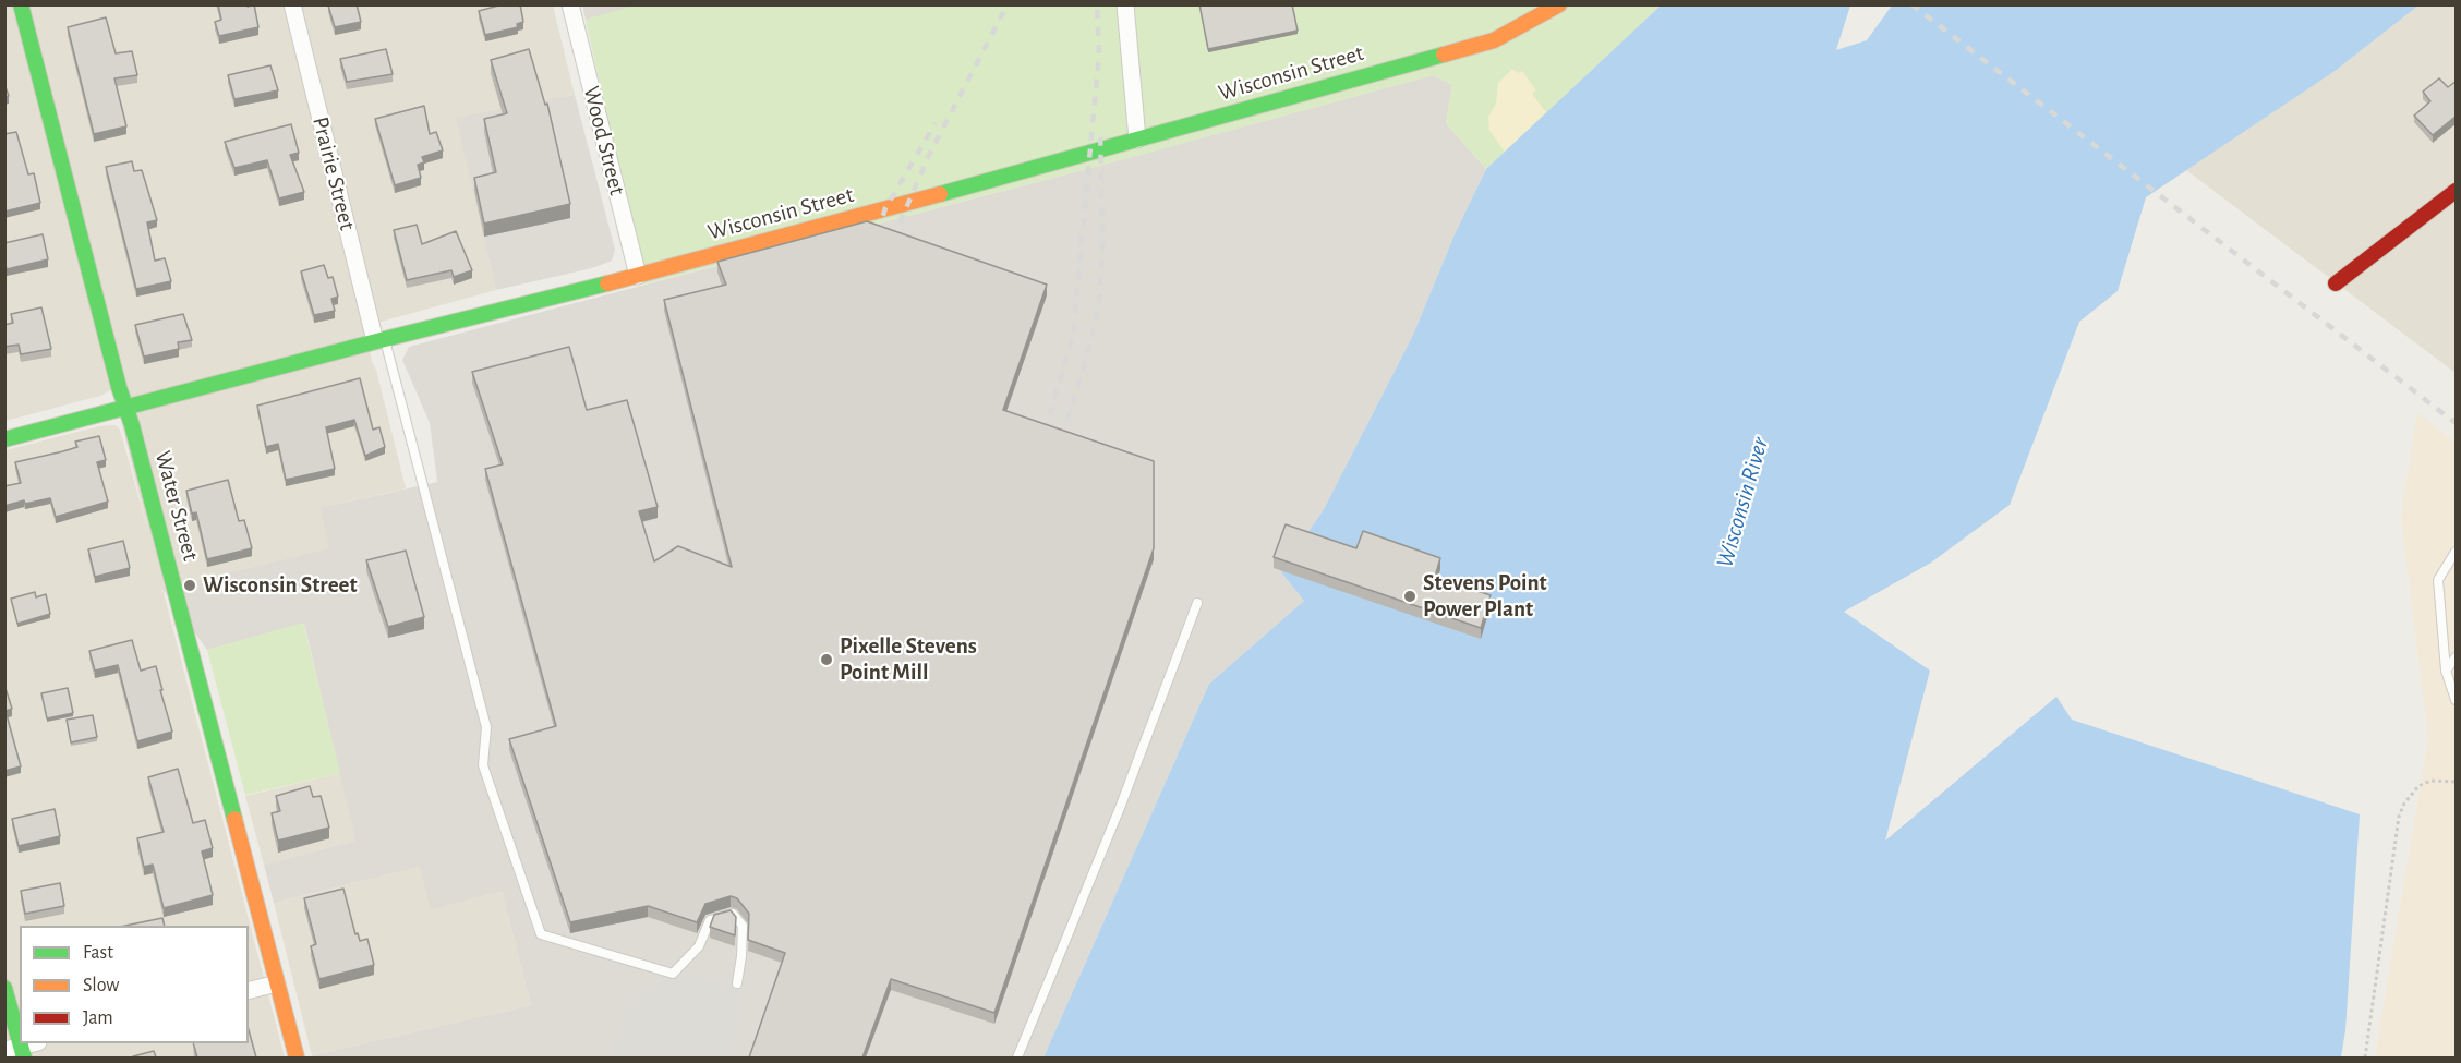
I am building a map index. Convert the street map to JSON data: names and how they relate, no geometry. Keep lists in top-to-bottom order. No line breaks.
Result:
{"streets":{"street":["Wisconsin Street","Wood Street","Prairie Street","Water Street"]},"crossings":[["Wisconsin Street","Wood Street"],["Wisconsin Street","Prairie Street"],["Wisconsin Street","Water Street"]],"water":["Wisconsin River"],"places":["Wisconsin Street","Stevens Point Power Plant","Pixelle Stevens Point Mill"],"legend":["Fast","Slow","Jam"]}
